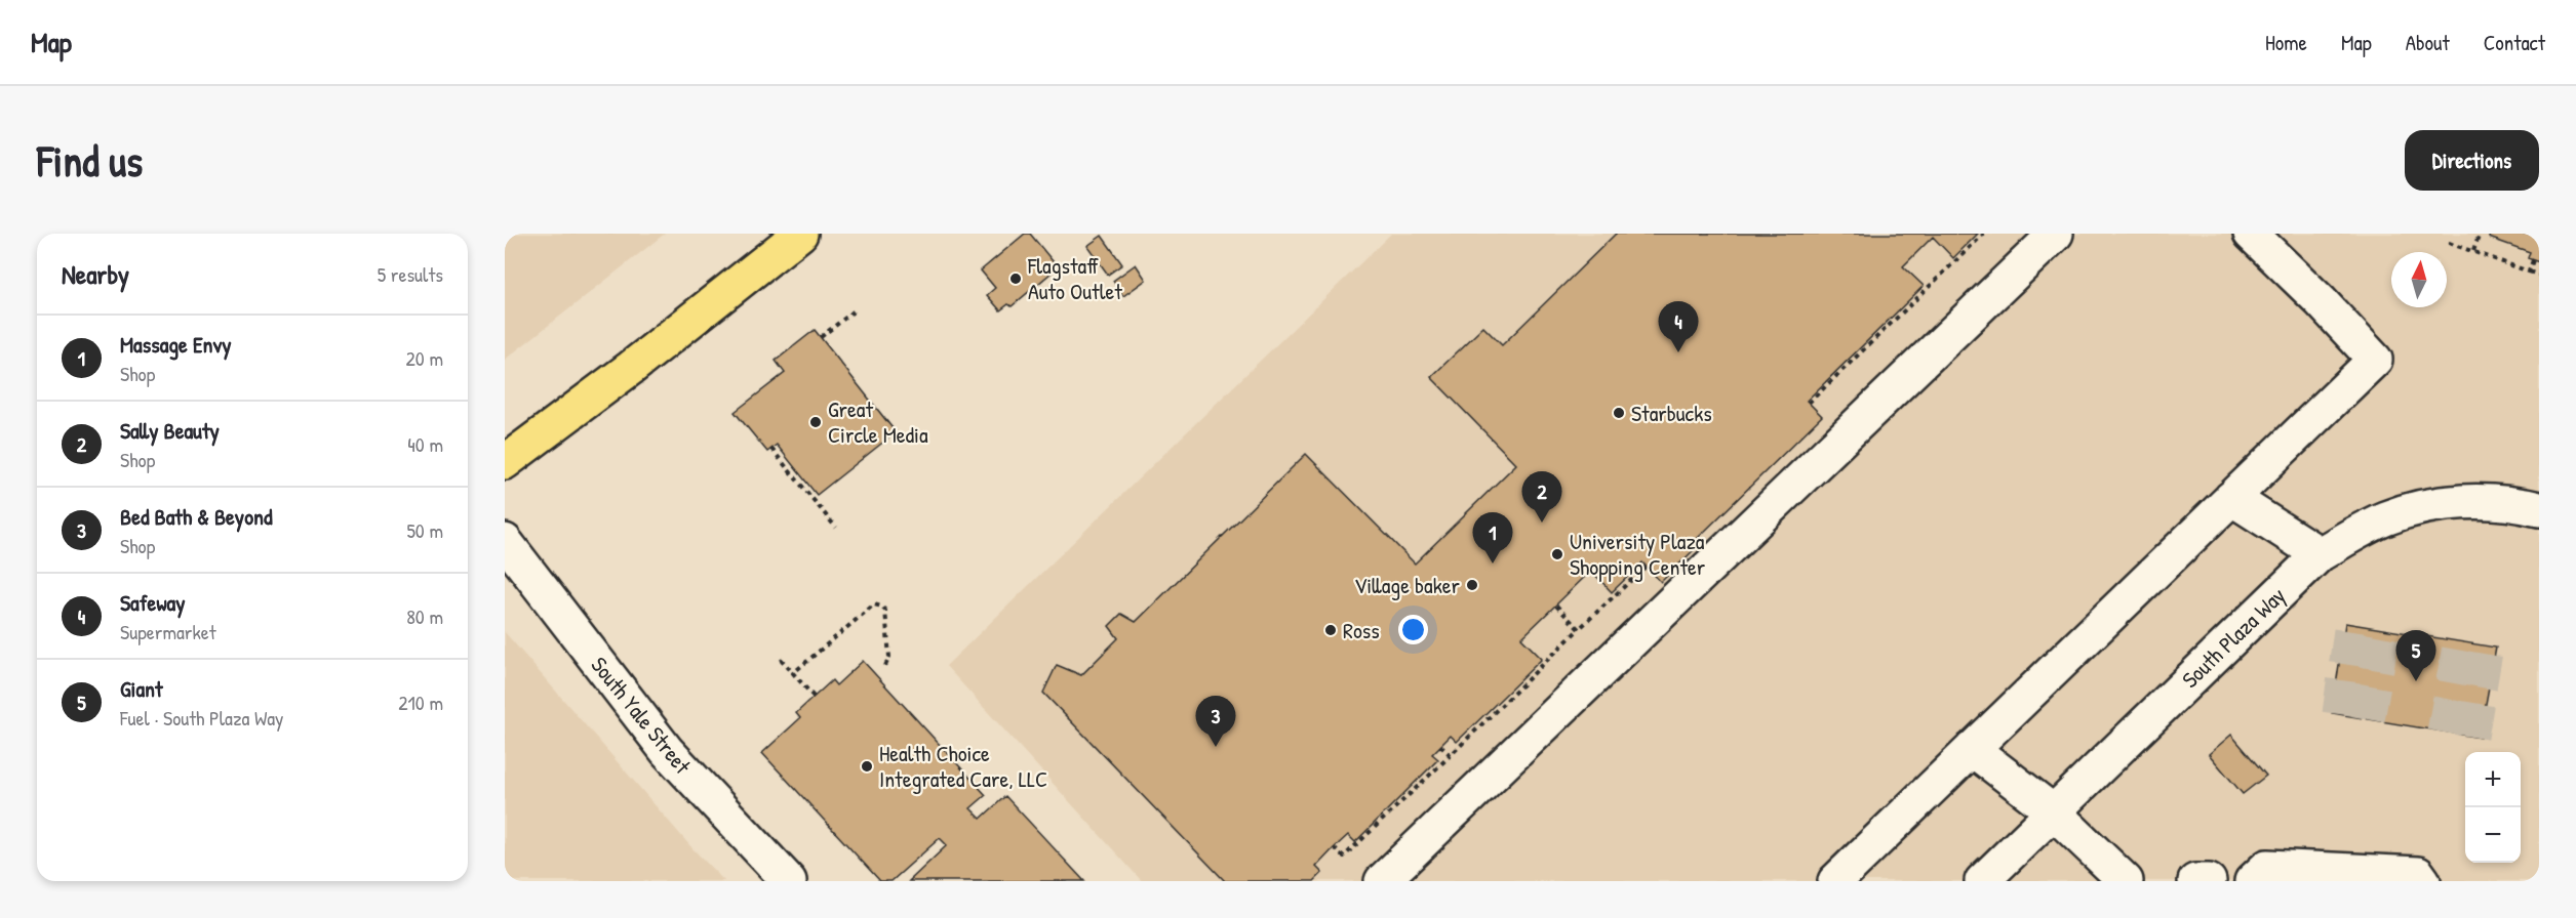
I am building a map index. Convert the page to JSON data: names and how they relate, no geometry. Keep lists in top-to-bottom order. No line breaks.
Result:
{"streets":{"street":["South Plaza Way","South Yale Street"]},"places":["Flagstaff Auto Outlet","Starbucks","Great Circle Media","University Plaza Shopping Center","Village baker","Ross","Health Choice Integrated Care, LLC"],"north":"top","page":{"header":"Map","nav":["Home","Map","About","Contact"],"buttons":"Directions","title":"Find us","heading":["Nearby","5 results"],"pins":["4","2","1","5","3"],"list":[{"mark":"1","name":"Massage Envy","note":"Shop","value":"20 m"},{"mark":"2","name":"Sally Beauty","note":"Shop","value":"40 m"},{"mark":"3","name":"Bed Bath & Beyond","note":"Shop","value":"50 m"},{"mark":"4","name":"Safeway","note":"Supermarket","value":"80 m"},{"mark":"5","name":"Giant","note":"Fuel · South Plaza Way","value":"210 m"}],"map_buttons":["+","−"]}}
